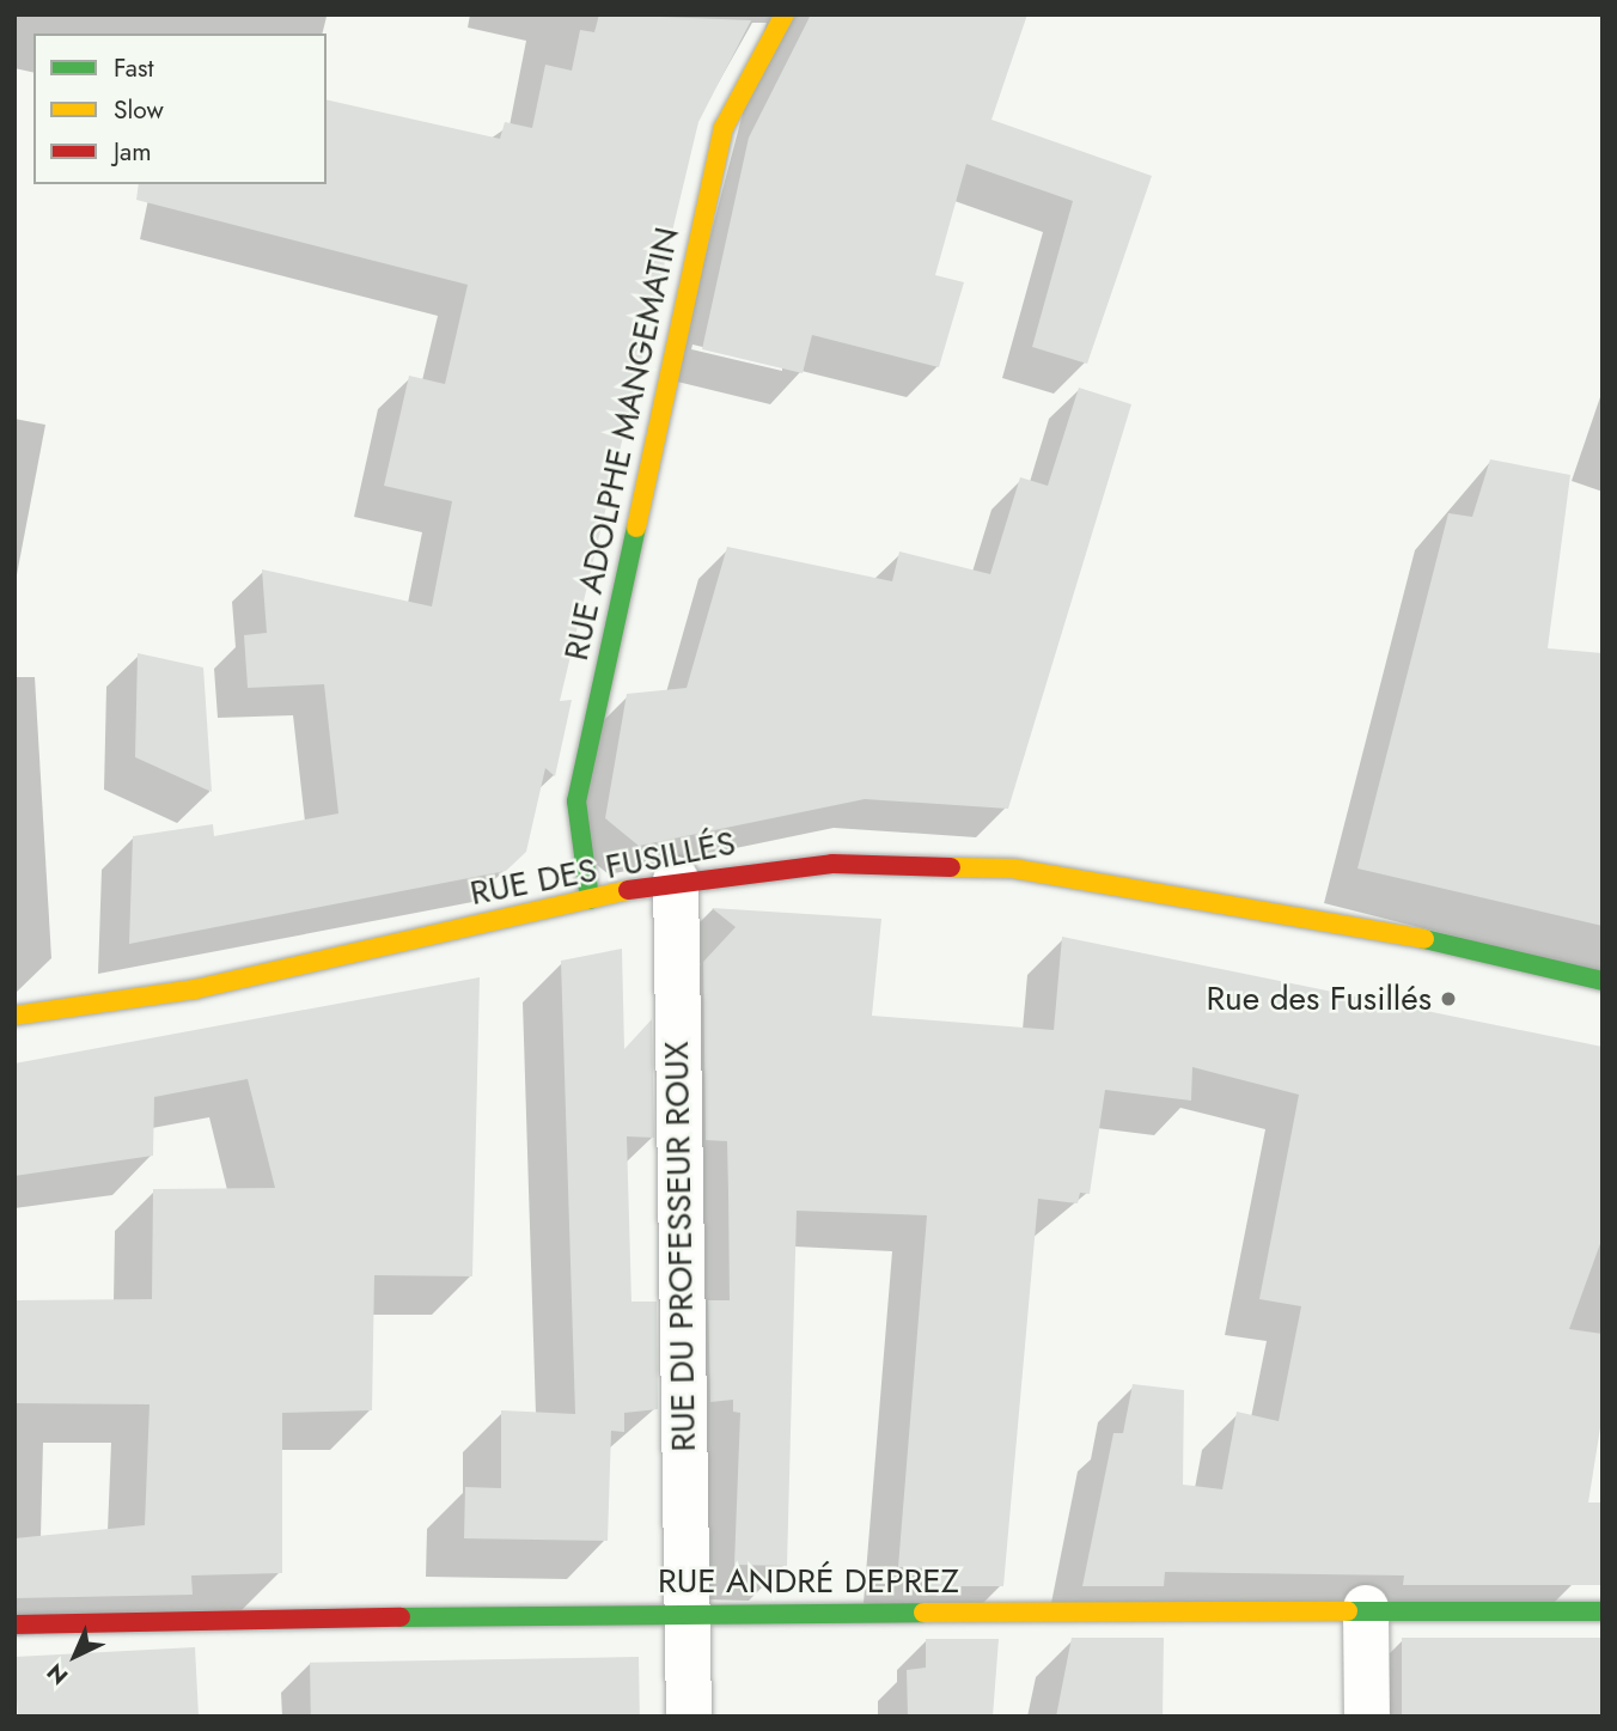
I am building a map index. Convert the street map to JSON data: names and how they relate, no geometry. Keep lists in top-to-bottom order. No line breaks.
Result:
{"streets":{"street":["RUE ADOLPHE MANGEMATIN","RUE DES FUSILLÉS","RUE DU PROFESSEUR ROUX","RUE ANDRÉ DEPREZ"]},"crossings":[["RUE ADOLPHE MANGEMATIN","RUE DES FUSILLÉS"],["RUE DES FUSILLÉS","RUE DU PROFESSEUR ROUX"],["RUE DU PROFESSEUR ROUX","RUE ANDRÉ DEPREZ"]],"places":["Rue des Fusillés"],"legend":["Fast","Slow","Jam"],"north":"bottom left"}
